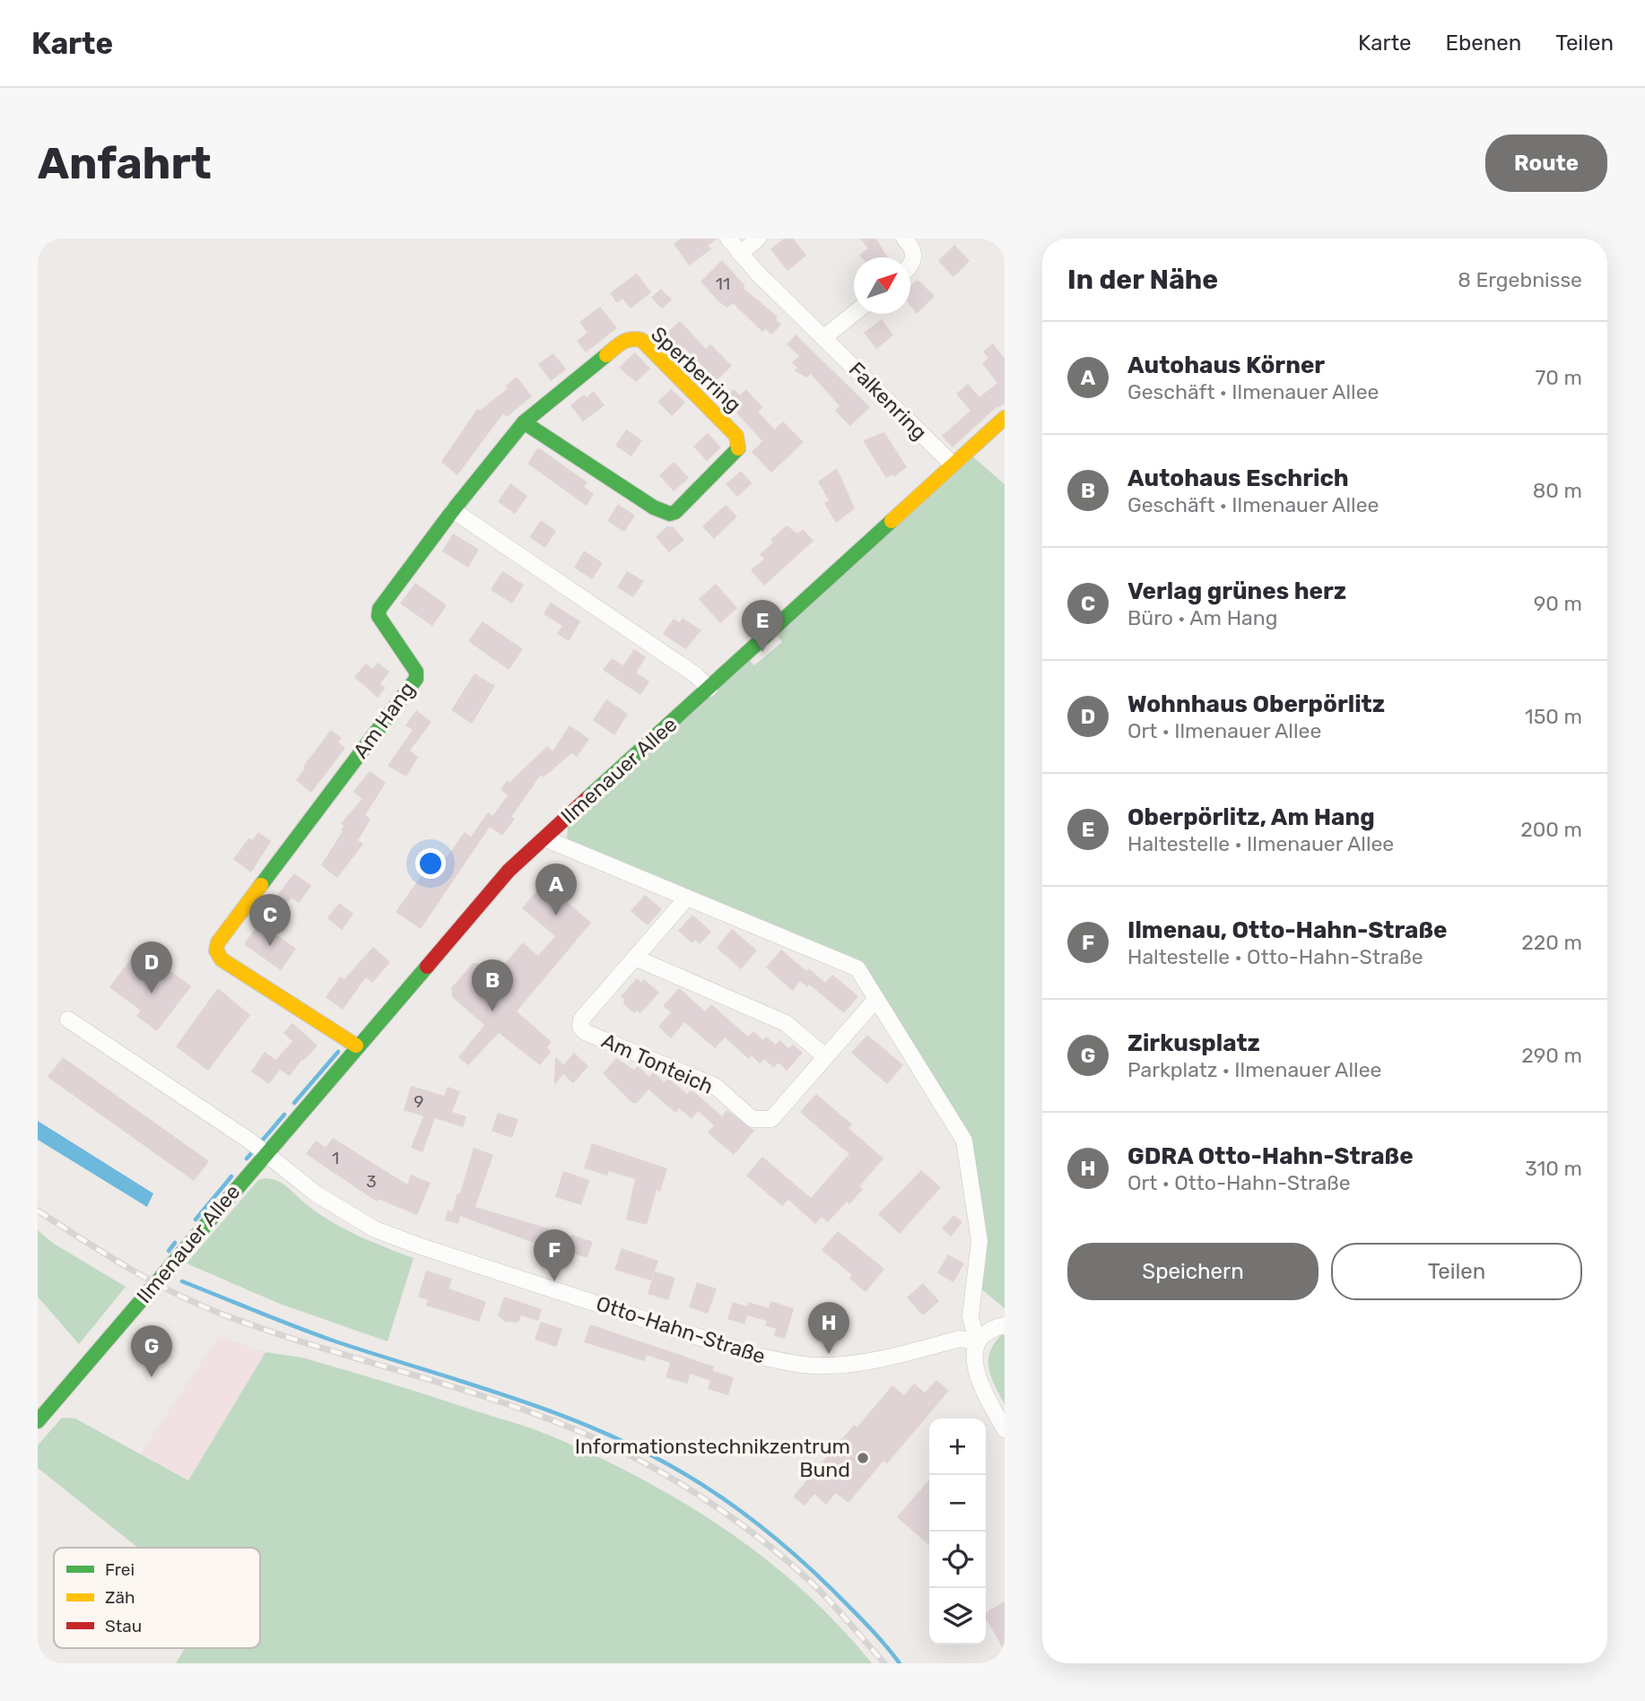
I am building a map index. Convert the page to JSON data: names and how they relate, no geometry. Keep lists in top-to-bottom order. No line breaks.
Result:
{"streets":{"street":["Sperberring","Falkenring","Am Hang","Ilmenauer Allee","Am Tonteich","Otto-Hahn-Straße"]},"crossings":[["Sperberring","Am Hang"],["Falkenring","Ilmenauer Allee"],["Am Hang","Ilmenauer Allee"],["Ilmenauer Allee","Otto-Hahn-Straße"]],"places":["Informationstechnikzentrum Bund"],"house_numbers":["11","9","1","3"],"legend":["Frei","Zäh","Stau"],"north":"top right","page":{"header":"Karte","nav":["Karte","Ebenen","Teilen"],"buttons":["Route",["Speichern","Teilen"]],"title":"Anfahrt","heading":["In der Nähe","8 Ergebnisse"],"list":[{"mark":"A","name":"Autohaus Körner","note":"Geschäft · Ilmenauer Allee","value":"70 m"},{"mark":"B","name":"Autohaus Eschrich","note":"Geschäft · Ilmenauer Allee","value":"80 m"},{"mark":"C","name":"Verlag grünes herz","note":"Büro · Am Hang","value":"90 m"},{"mark":"D","name":"Wohnhaus Oberpörlitz","note":"Ort · Ilmenauer Allee","value":"150 m"},{"mark":"E","name":"Oberpörlitz, Am Hang","note":"Haltestelle · Ilmenauer Allee","value":"200 m"},{"mark":"F","name":"Ilmenau, Otto-Hahn-Straße","note":"Haltestelle · Otto-Hahn-Straße","value":"220 m"},{"mark":"G","name":"Zirkusplatz","note":"Parkplatz · Ilmenauer Allee","value":"290 m"},{"mark":"H","name":"GDRA Otto-Hahn-Straße","note":"Ort · Otto-Hahn-Straße","value":"310 m"}],"pins":["E","A","C","D","B","F","H","G"],"map_buttons":["+","−"]}}
